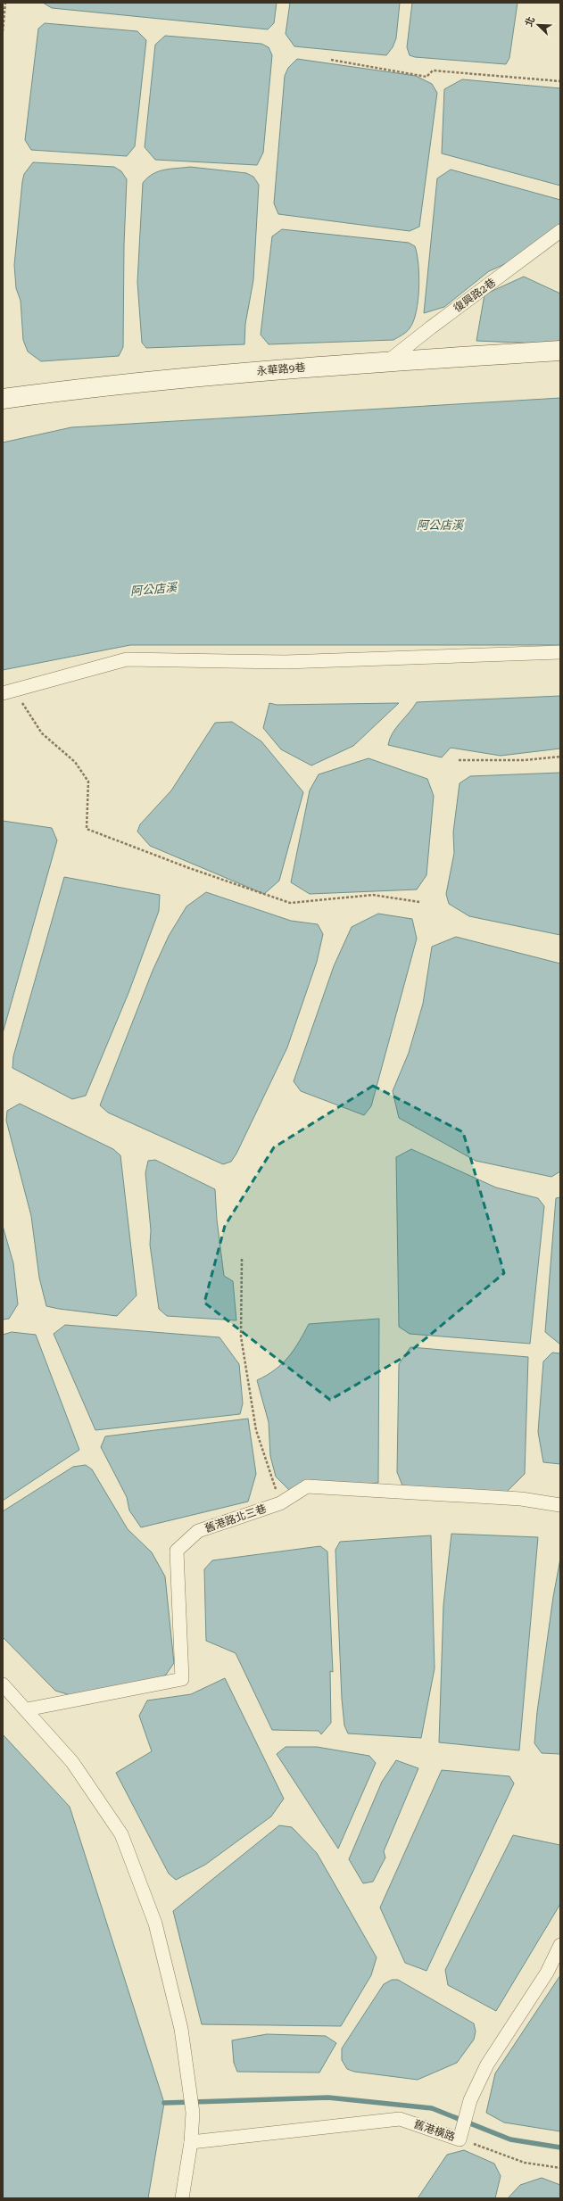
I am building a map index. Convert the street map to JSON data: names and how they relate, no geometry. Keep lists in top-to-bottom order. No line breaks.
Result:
{"streets":{"street":["復興路2巷","永華路9巷","舊港路北三巷","舊港橫路"]},"crossings":[["復興路2巷","永華路9巷"]],"water":["阿公店溪"],"north":"top left"}
